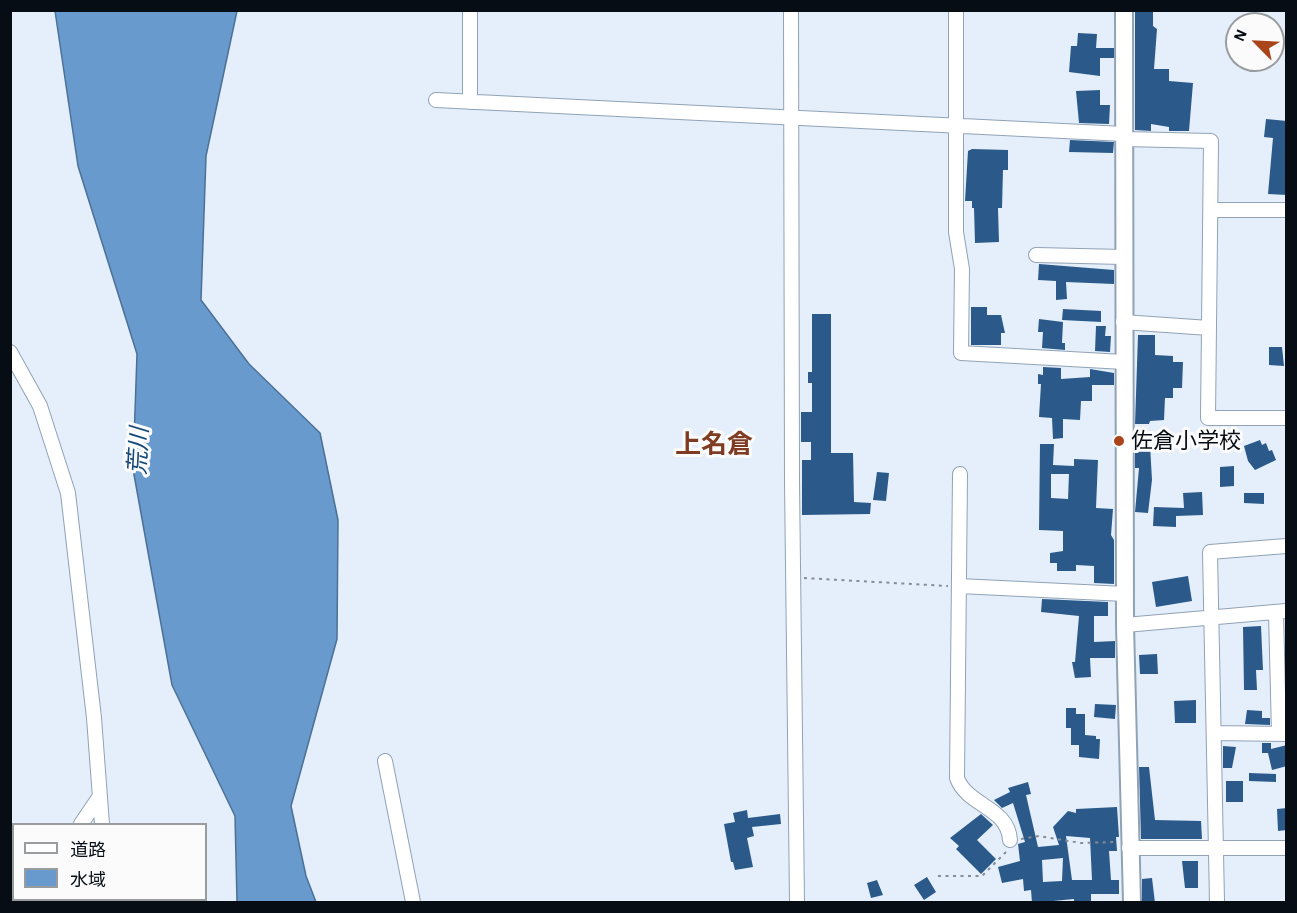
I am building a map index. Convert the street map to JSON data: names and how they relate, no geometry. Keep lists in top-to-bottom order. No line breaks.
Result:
{"districts":["上名倉"],"water":["荒川"],"places":["佐倉小学校"],"legend":["道路","水域"],"north":"top left"}
